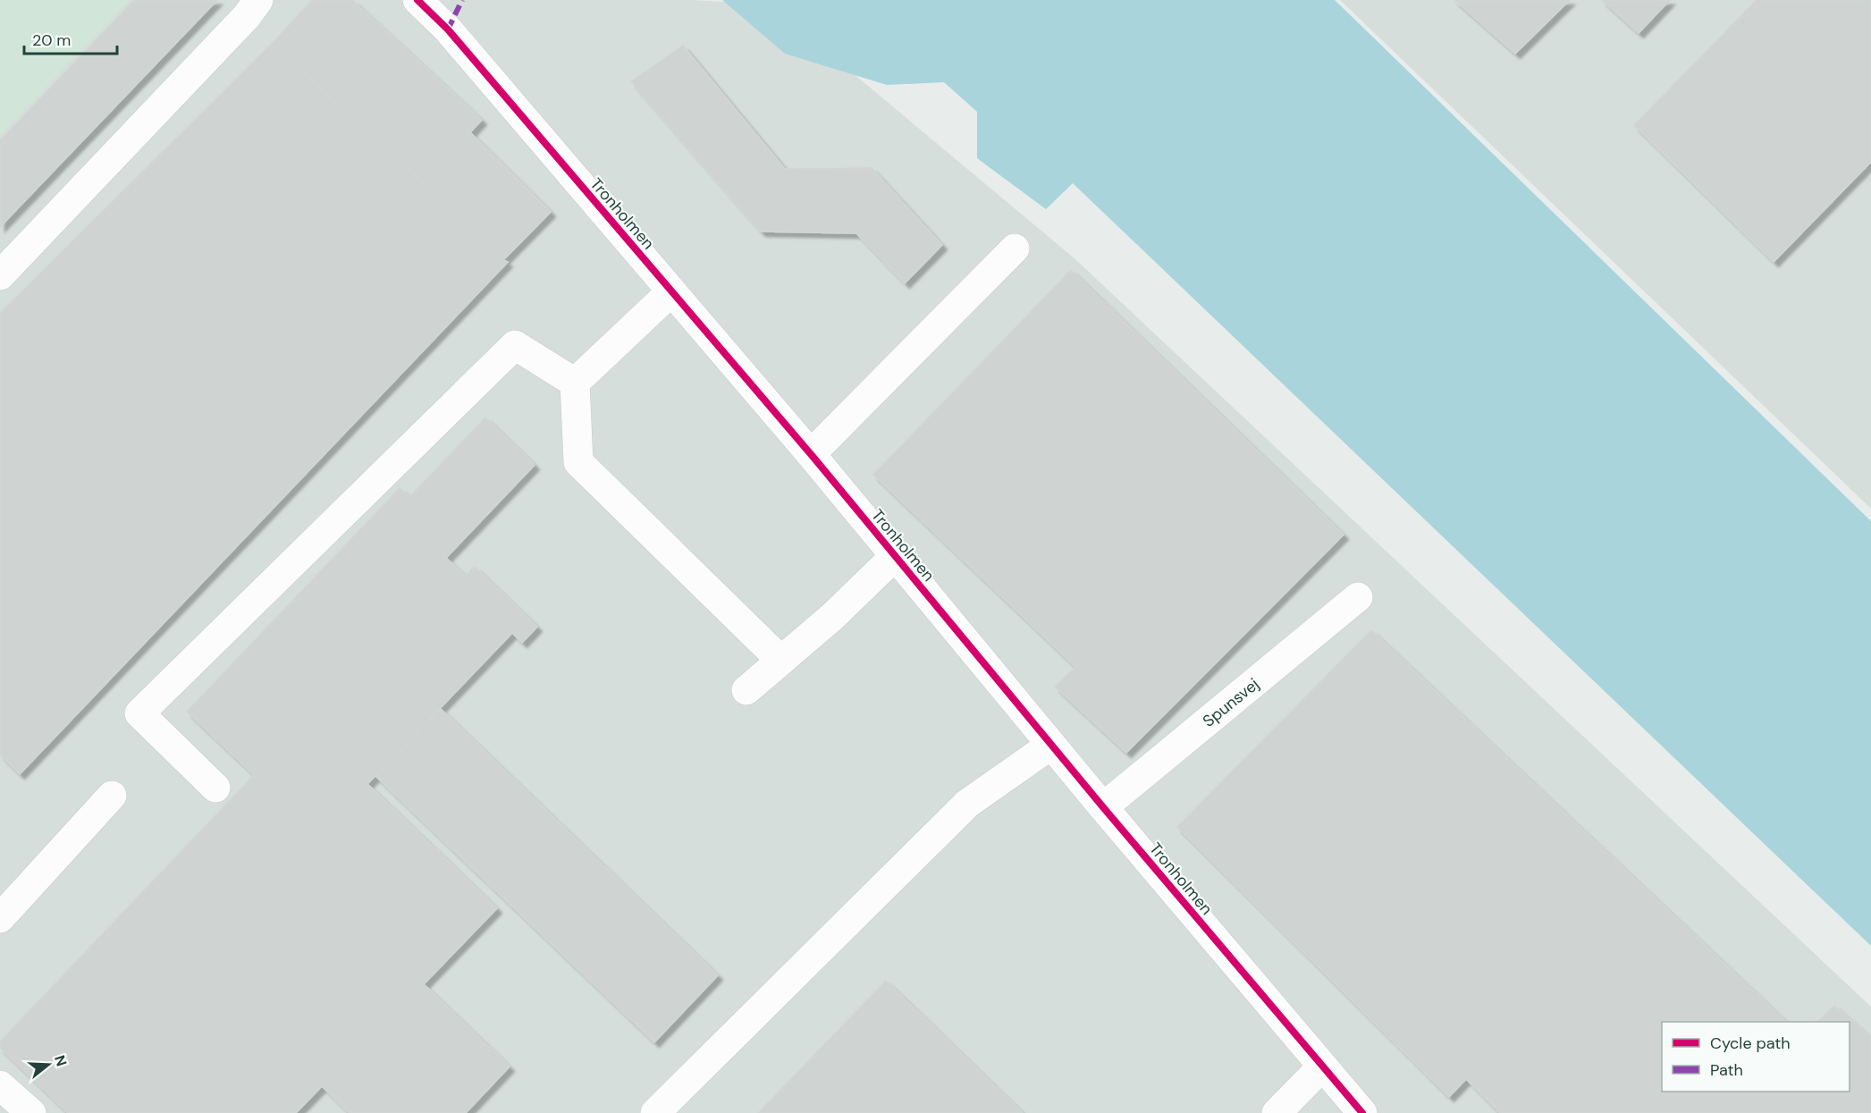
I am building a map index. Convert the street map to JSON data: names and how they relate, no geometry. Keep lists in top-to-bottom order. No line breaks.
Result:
{"streets":{"street":["Tronholmen","Spunsvej"]},"crossings":[["Tronholmen","Spunsvej"]],"legend":["Cycle path","Path"],"scale_bar":"20 m","north":"right"}
